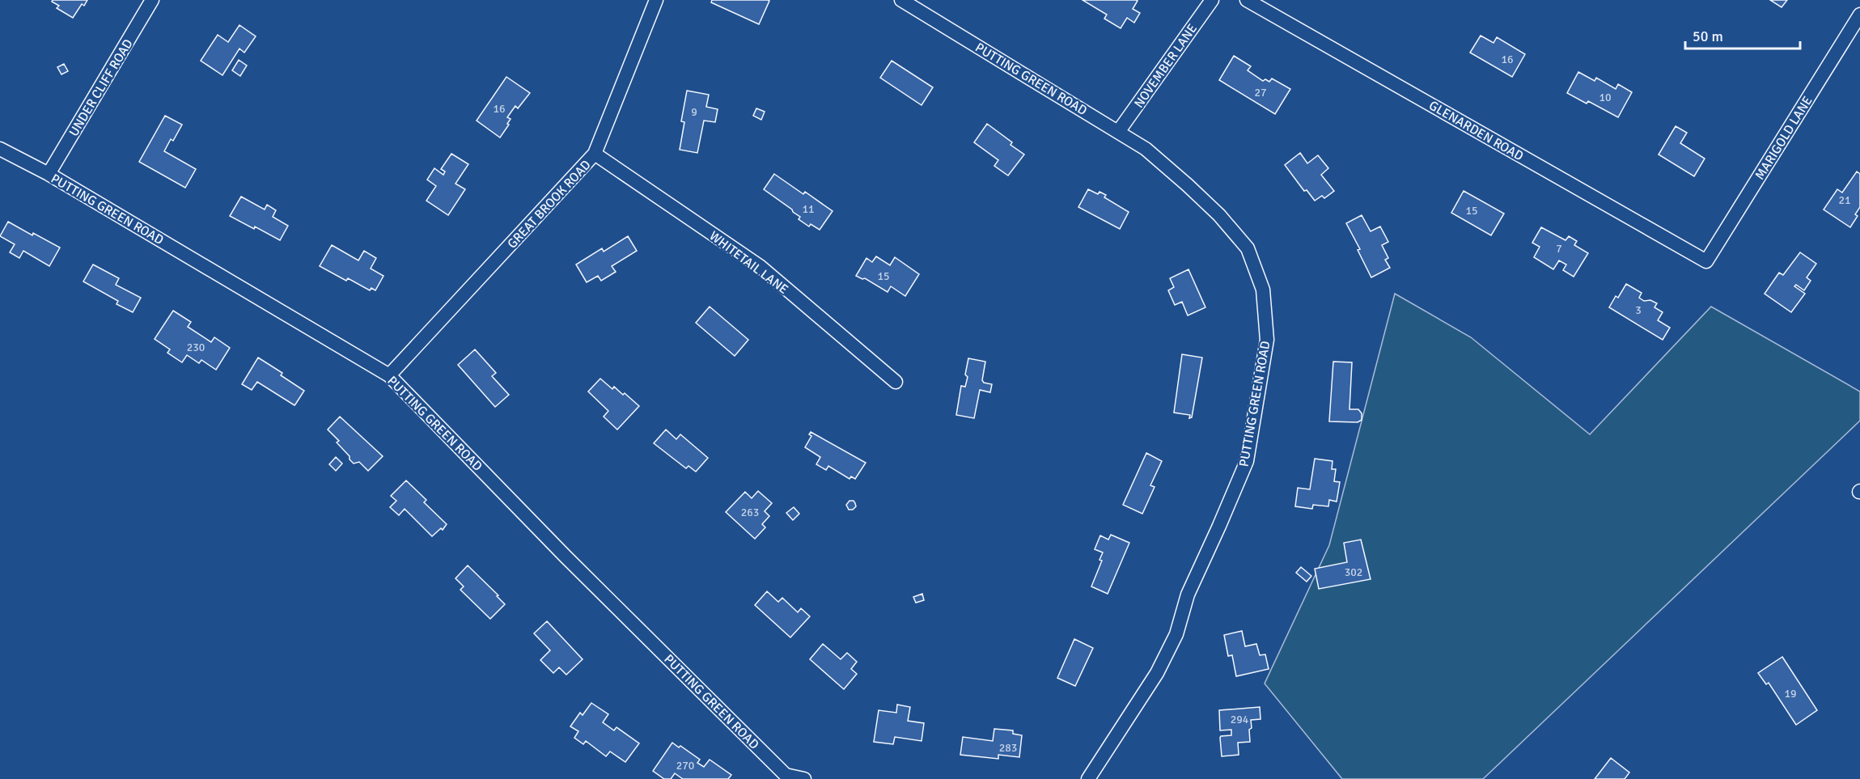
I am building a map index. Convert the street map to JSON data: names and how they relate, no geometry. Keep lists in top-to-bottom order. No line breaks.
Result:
{"streets":{"street":["NOVEMBER LANE","PUTTING GREEN ROAD","UNDER CLIFF ROAD","GLENARDEN ROAD","MARIGOLD LANE","GREAT BROOK ROAD","WHITETAIL LANE"]},"crossings":[["NOVEMBER LANE","PUTTING GREEN ROAD"],["PUTTING GREEN ROAD","UNDER CLIFF ROAD"],["PUTTING GREEN ROAD","GREAT BROOK ROAD"],["GLENARDEN ROAD","MARIGOLD LANE"],["GREAT BROOK ROAD","WHITETAIL LANE"]],"house_numbers":["16","27","10","16","9","21","11","15","7","15","3","230","263","302","19","294","283","270"],"scale_bar":"50 m"}
